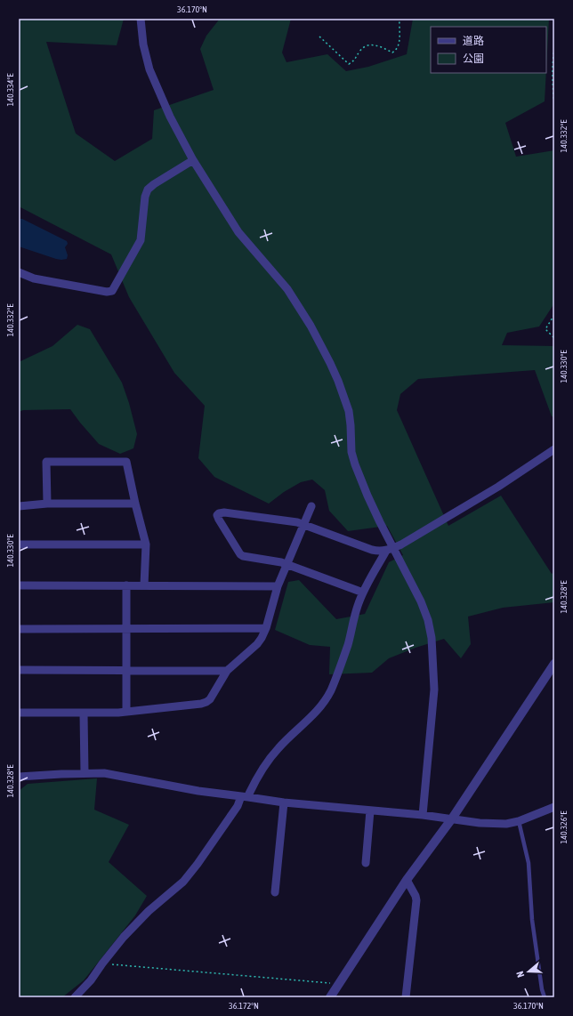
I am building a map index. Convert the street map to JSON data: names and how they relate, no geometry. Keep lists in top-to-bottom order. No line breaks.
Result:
{"legend":["道路","公園"],"north":"left","coordinates":["36.170°N","140.334°E","140.332°E","140.330°E","140.328°E","140.326°E","36.172°N"]}
